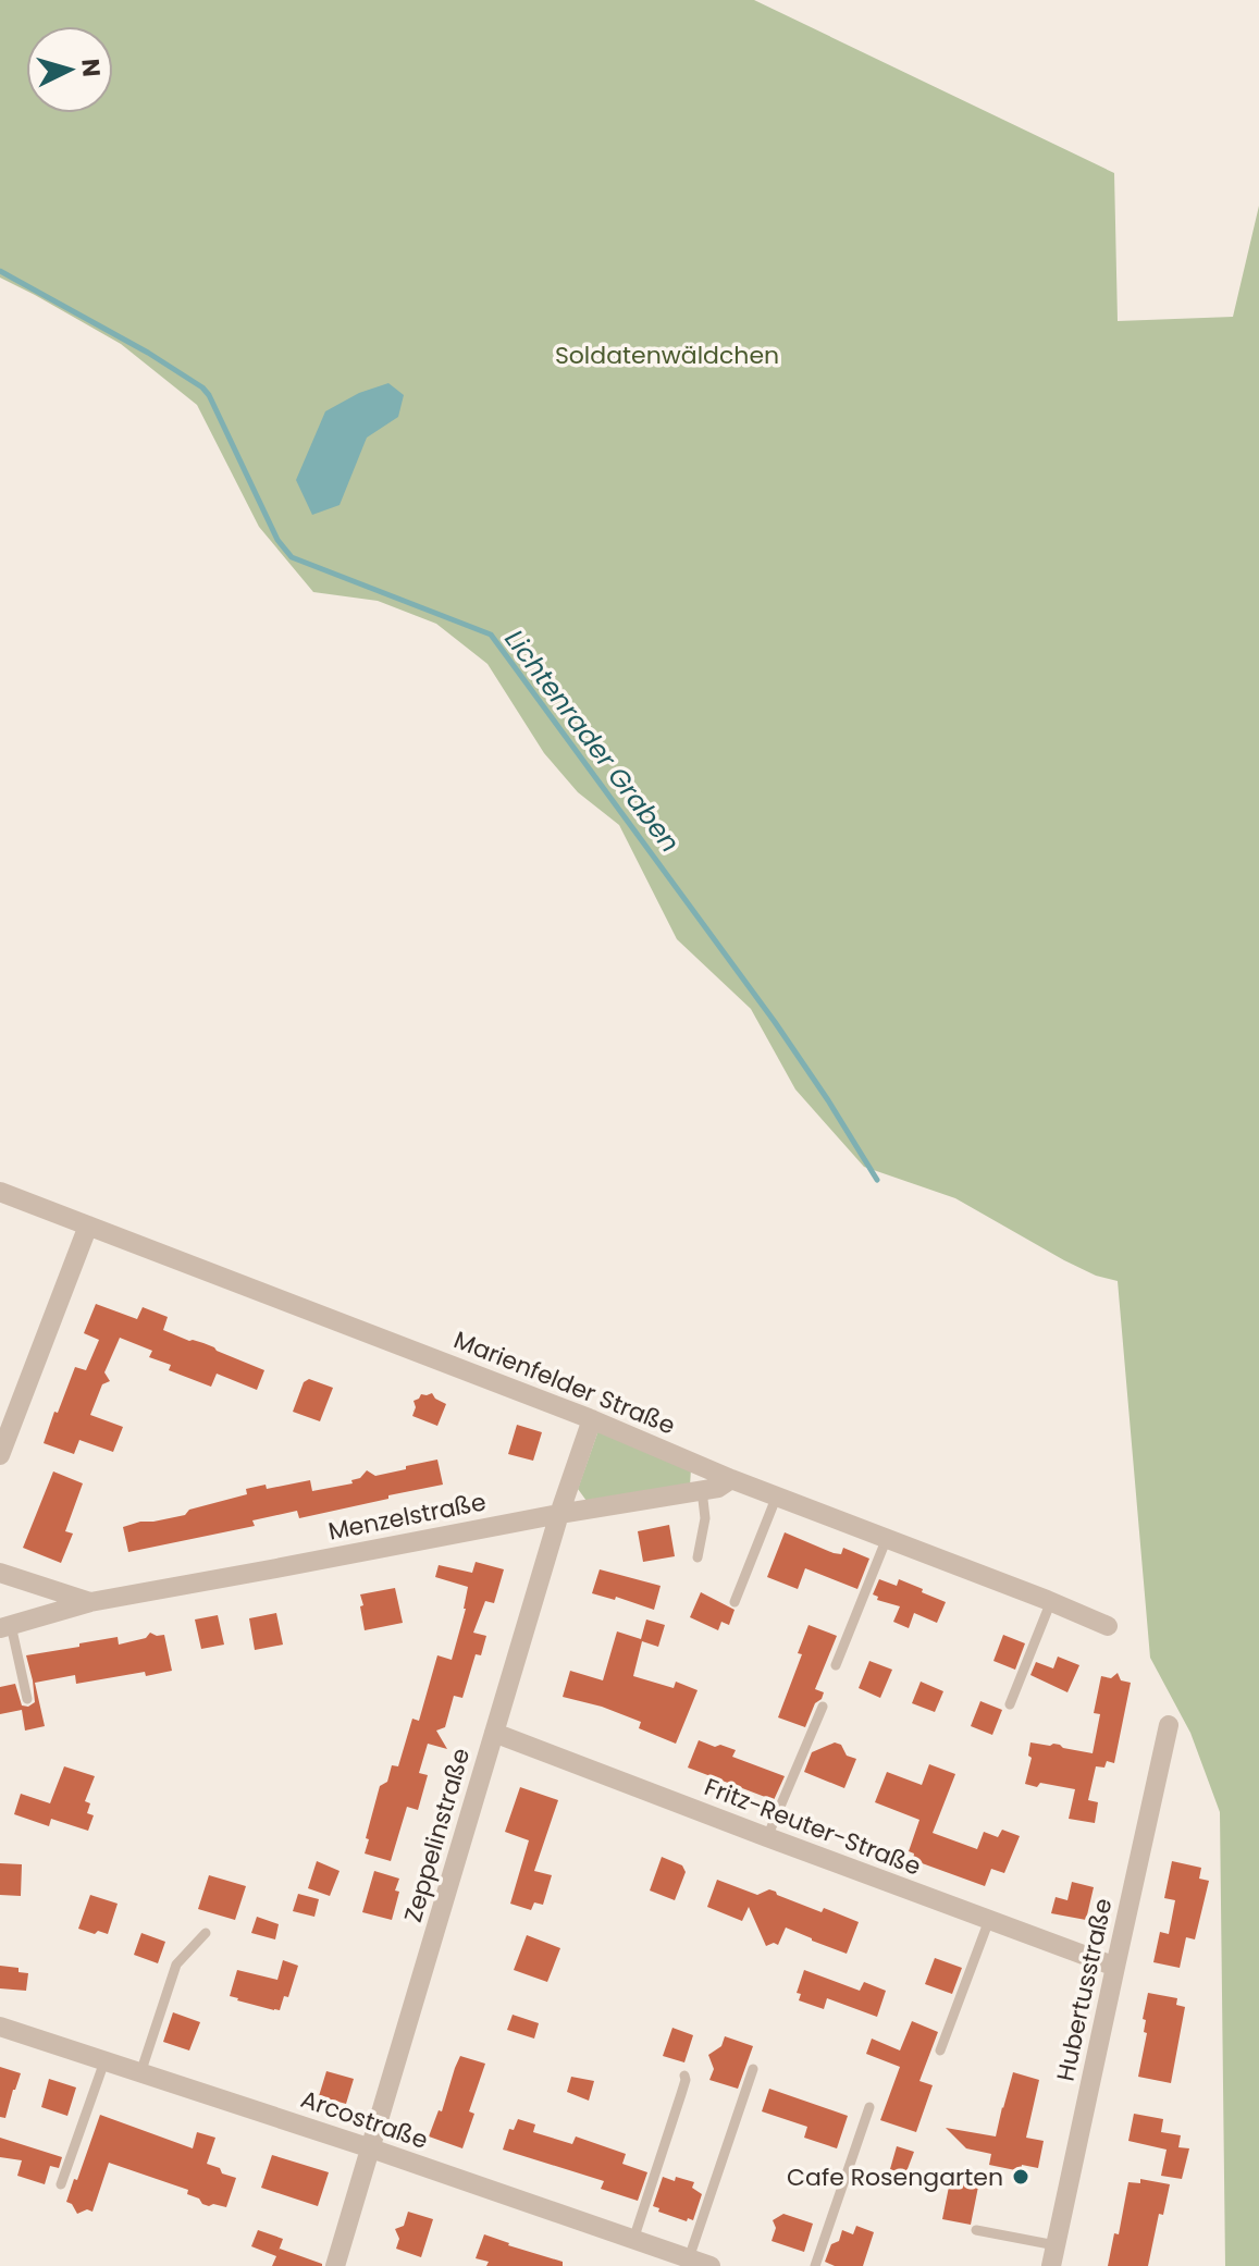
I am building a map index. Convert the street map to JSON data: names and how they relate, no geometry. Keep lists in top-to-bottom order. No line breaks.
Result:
{"streets":{"street":["Marienfelder Straße","Menzelstraße","Fritz-Reuter-Straße","Zeppelinstraße","Hubertusstraße","Arcostraße"]},"crossings":[["Marienfelder Straße","Menzelstraße"],["Marienfelder Straße","Zeppelinstraße"],["Menzelstraße","Zeppelinstraße"],["Fritz-Reuter-Straße","Zeppelinstraße"],["Fritz-Reuter-Straße","Hubertusstraße"],["Zeppelinstraße","Arcostraße"]],"water":["Lichtenrader Graben"],"parks":["Soldatenwäldchen"],"places":["Cafe Rosengarten"],"north":"right"}
